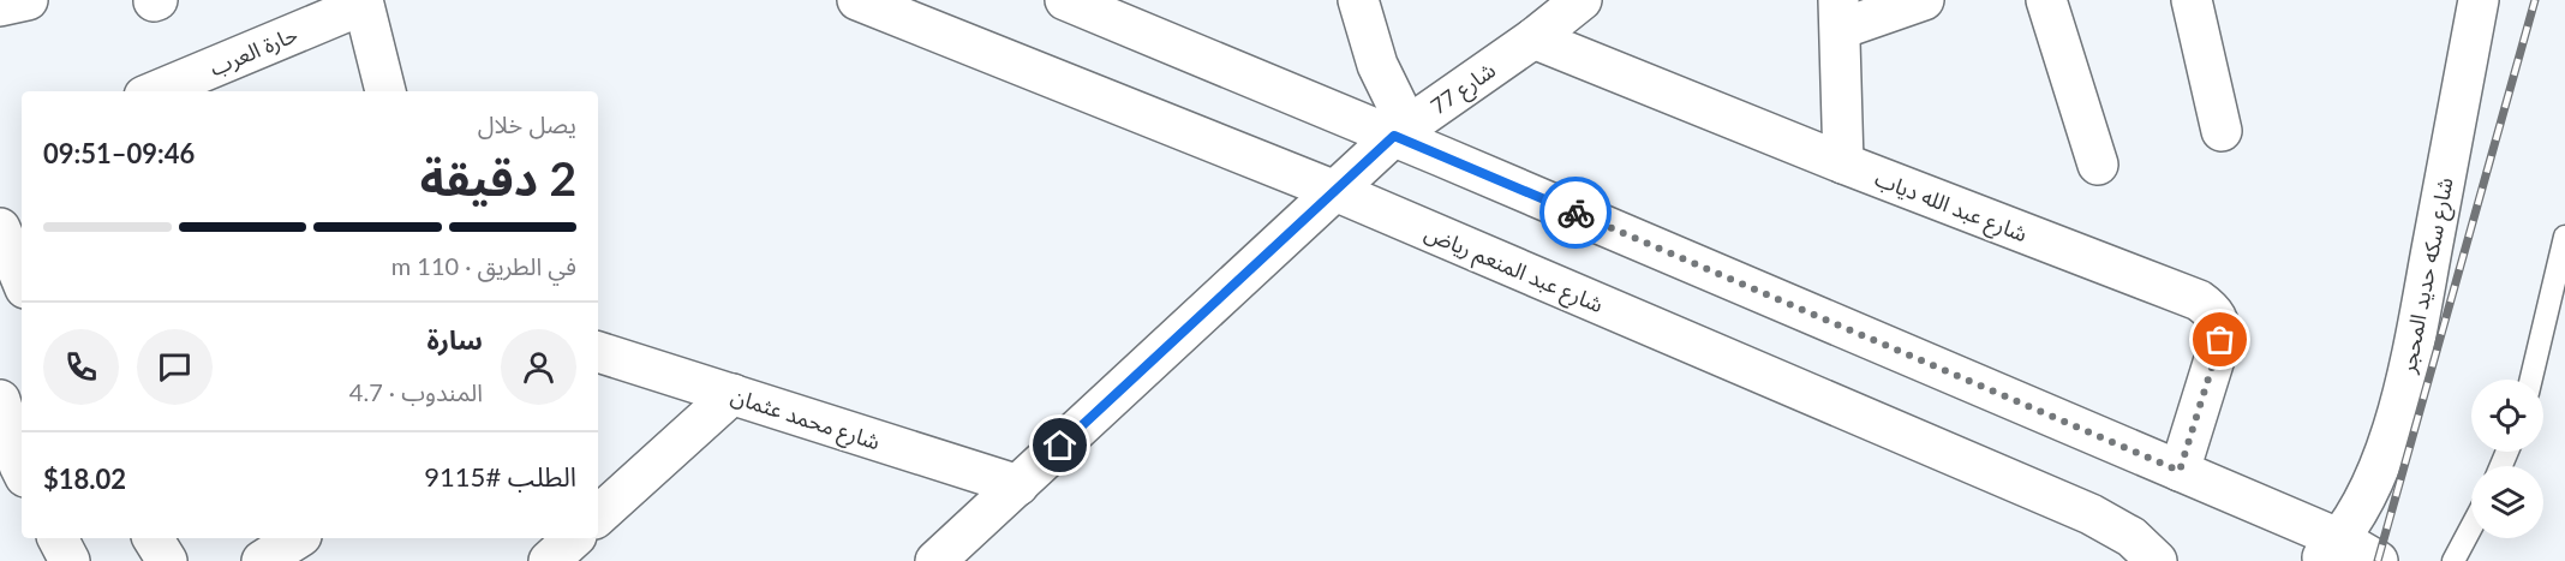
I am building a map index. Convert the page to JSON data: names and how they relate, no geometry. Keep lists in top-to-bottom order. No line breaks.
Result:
{"streets":{"street":["حارة العرب","شارع 77","شارع عبد الله دياب","شارع عبد المنعم رياض","شارع سكه حديد المحجر","شارع محمد عثمان"]},"crossings":[["شارع 77","شارع عبد الله دياب"],["شارع 77","شارع عبد المنعم رياض"],["شارع 77","شارع محمد عثمان"]],"page":{"heading":["2 دقيقة","يصل خلال","09:46–09:51"],"panel":["سارة","المندوب · 4.7","الطلب #9115","$18.02"],"bar":"في الطريق · 110 m"}}
